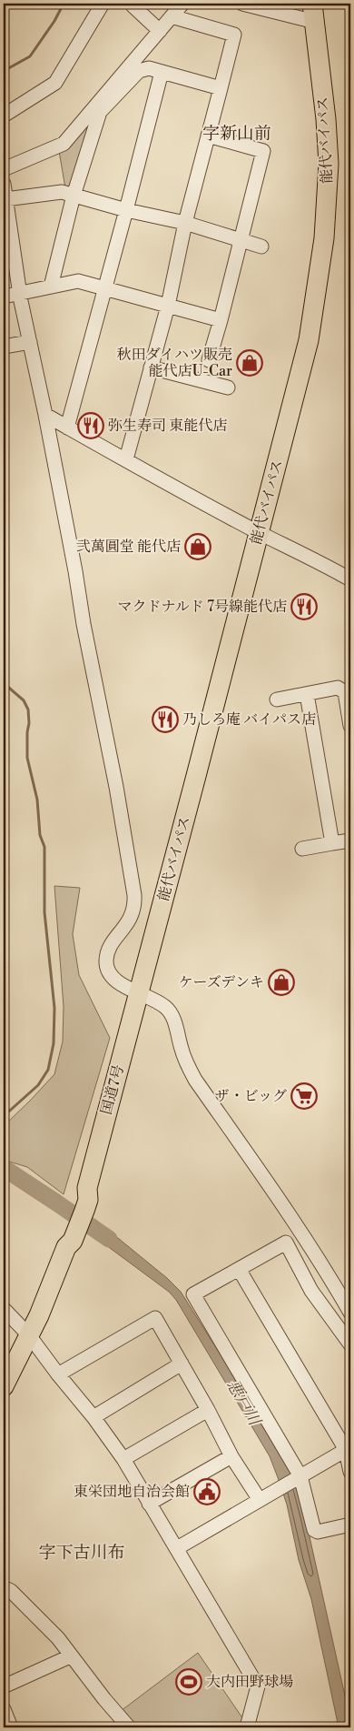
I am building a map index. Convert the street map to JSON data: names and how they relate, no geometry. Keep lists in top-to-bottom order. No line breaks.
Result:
{"streets":{"highway":["能代バイパス","国道7号"]},"crossings":[["能代バイパス","国道7号"]],"districts":["字新山前","字下古川布"],"water":["悪戸川"],"places":{"shop":["秋田ダイハツ販売 能代店U-Car","弐萬圓堂 能代店","ケーズデンキ"],"restaurant":["弥生寿司 東能代店","マクドナルド 7号線能代店","乃しろ庵 バイパス店"],"supermarket":["ザ・ビッグ"],"public building":["東栄団地自治会館"],"sports":["大内田野球場"]}}
